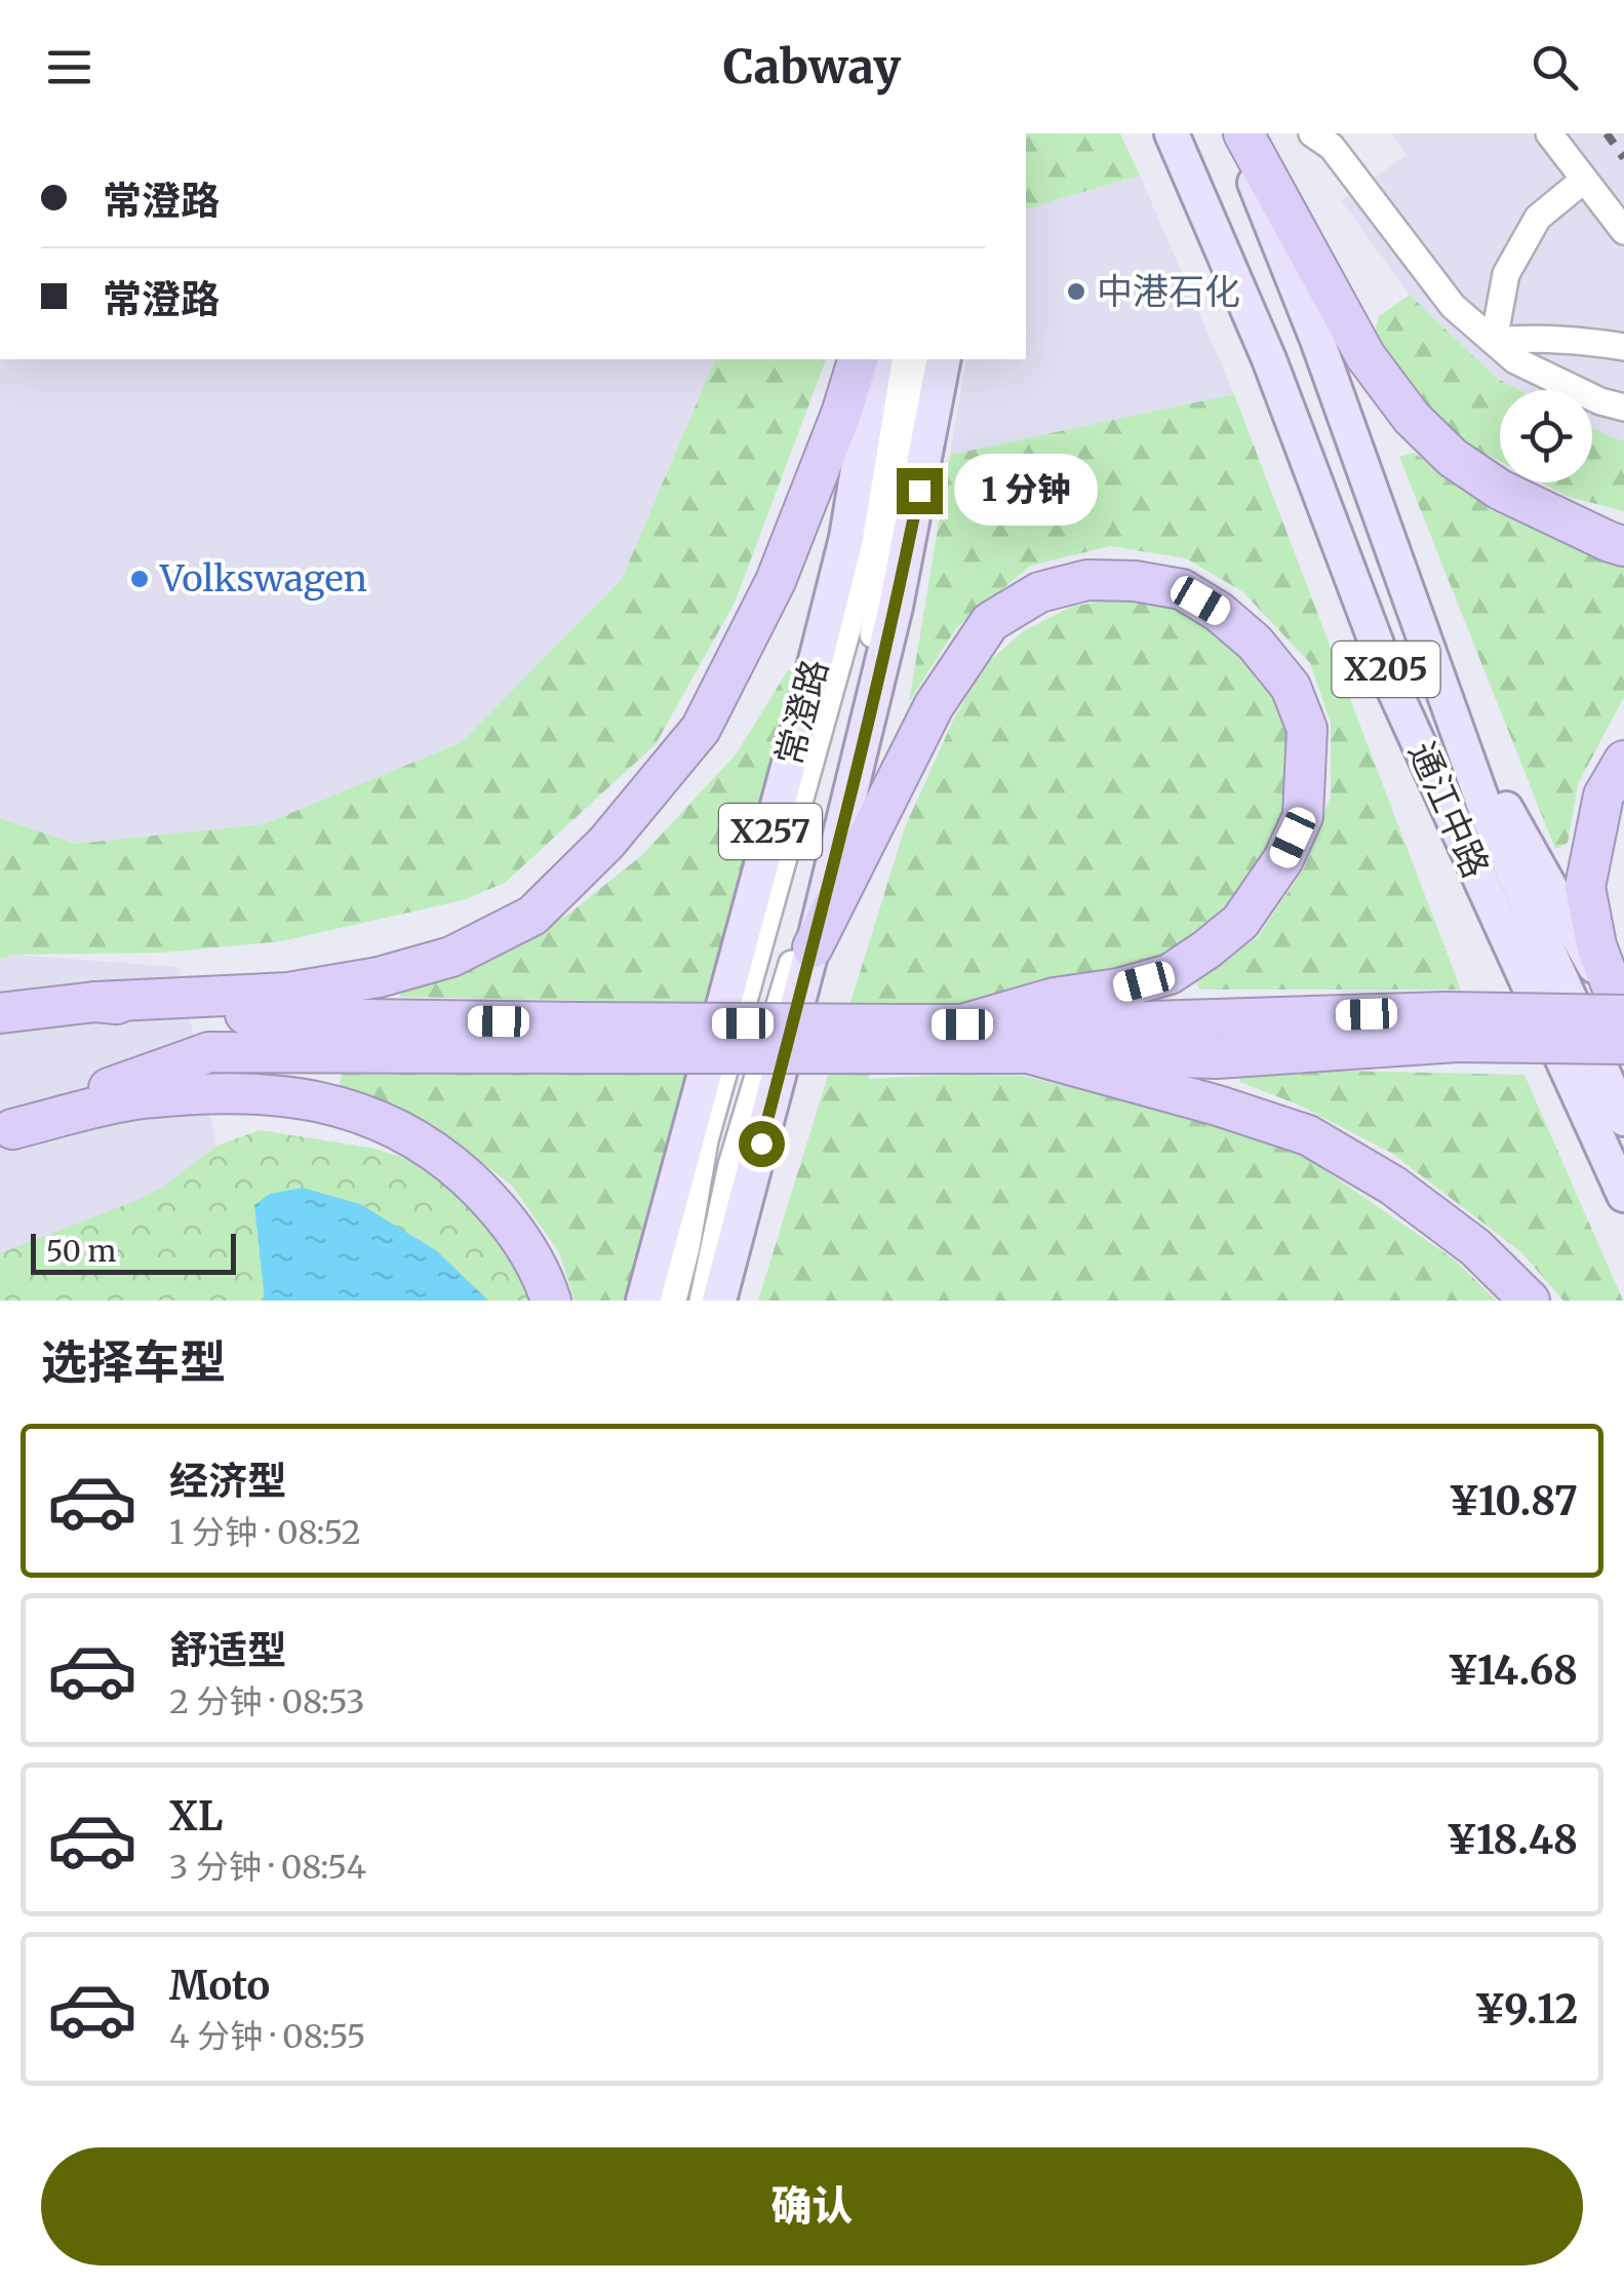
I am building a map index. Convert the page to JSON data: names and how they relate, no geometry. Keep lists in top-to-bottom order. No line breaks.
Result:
{"streets":{"main road":["X205","常澄路","通江中路","X257"]},"places":["中港石化","Volkswagen"],"scale_bar":"50 m","page":{"header":"Cabway","banner":["常澄路","常澄路"],"bubble":"1 分钟","scale":"50 m","heading":"选择车型","list":[{"name":"经济型","note":"1 分钟 · 08:52","value":"¥10.87"},{"name":"舒适型","note":"2 分钟 · 08:53","value":"¥14.68"},{"name":"XL","note":"3 分钟 · 08:54","value":"¥18.48"},{"name":"Moto","note":"4 分钟 · 08:55","value":"¥9.12"}],"buttons":"确认"}}
